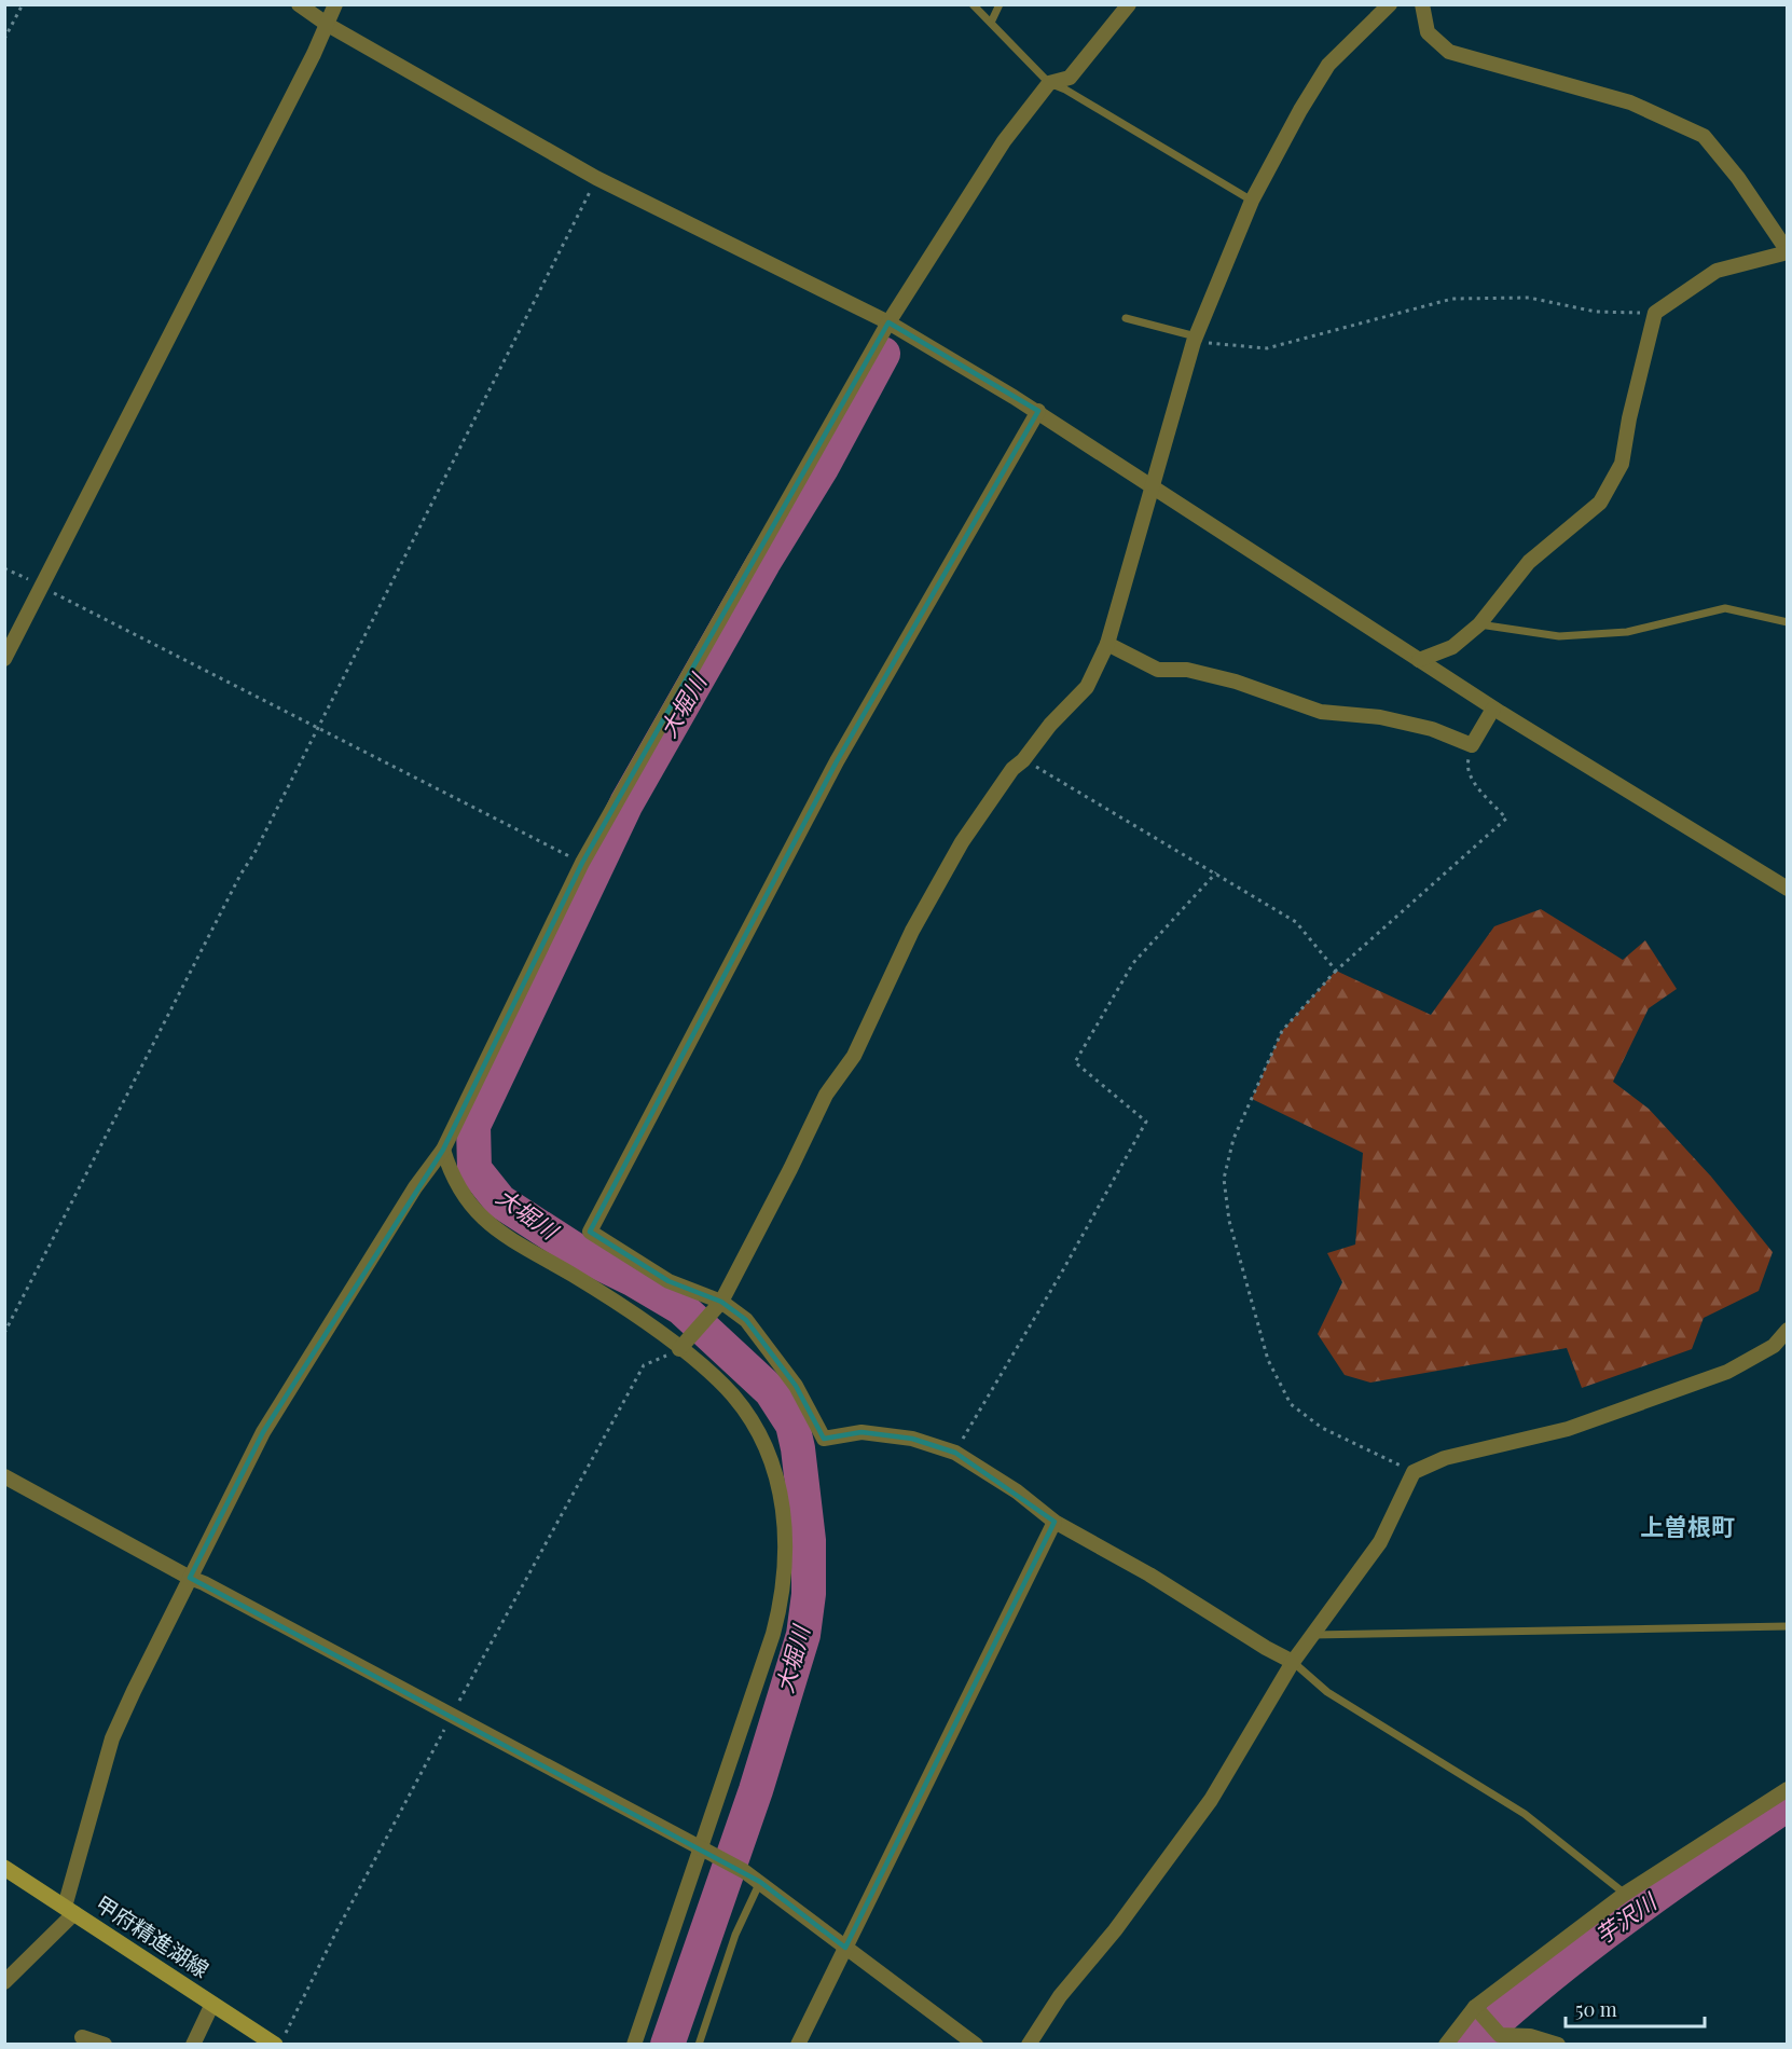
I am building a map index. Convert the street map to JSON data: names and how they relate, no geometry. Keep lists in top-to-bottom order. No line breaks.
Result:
{"streets":{"main road":["甲府精進湖線"]},"districts":["上曽根町"],"water":["大堀川","芋沢川"],"scale_bar":"50 m"}
